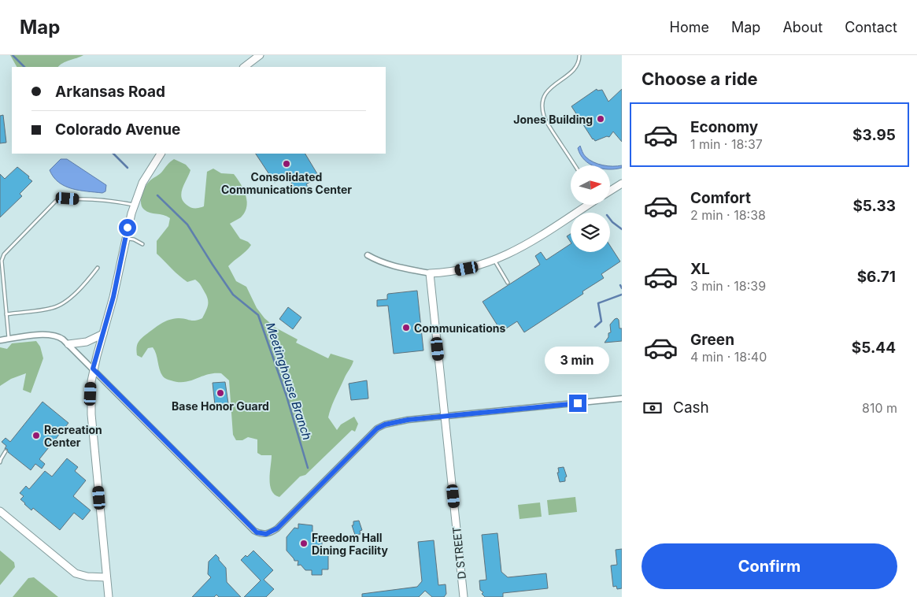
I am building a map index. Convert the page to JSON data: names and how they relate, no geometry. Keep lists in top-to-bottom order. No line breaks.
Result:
{"streets":{"street":["D STREET"]},"water":["Meetinghouse Branch"],"places":["Jones Building","Consolidated Communications Center","Communications","Base Honor Guard","Recreation Center","Freedom Hall Dining Facility"],"north":"right","page":{"header":"Map","nav":["Home","Map","About","Contact"],"heading":"Choose a ride","banner":["Arkansas Road","Colorado Avenue"],"list":[{"name":"Economy","note":"1 min · 18:37","value":"$3.95"},{"name":"Comfort","note":"2 min · 18:38","value":"$5.33"},{"name":"XL","note":"3 min · 18:39","value":"$6.71"},{"name":"Green","note":"4 min · 18:40","value":"$5.44"}],"bubble":"3 min","pay":["Cash","810 m"],"buttons":"Confirm"}}
